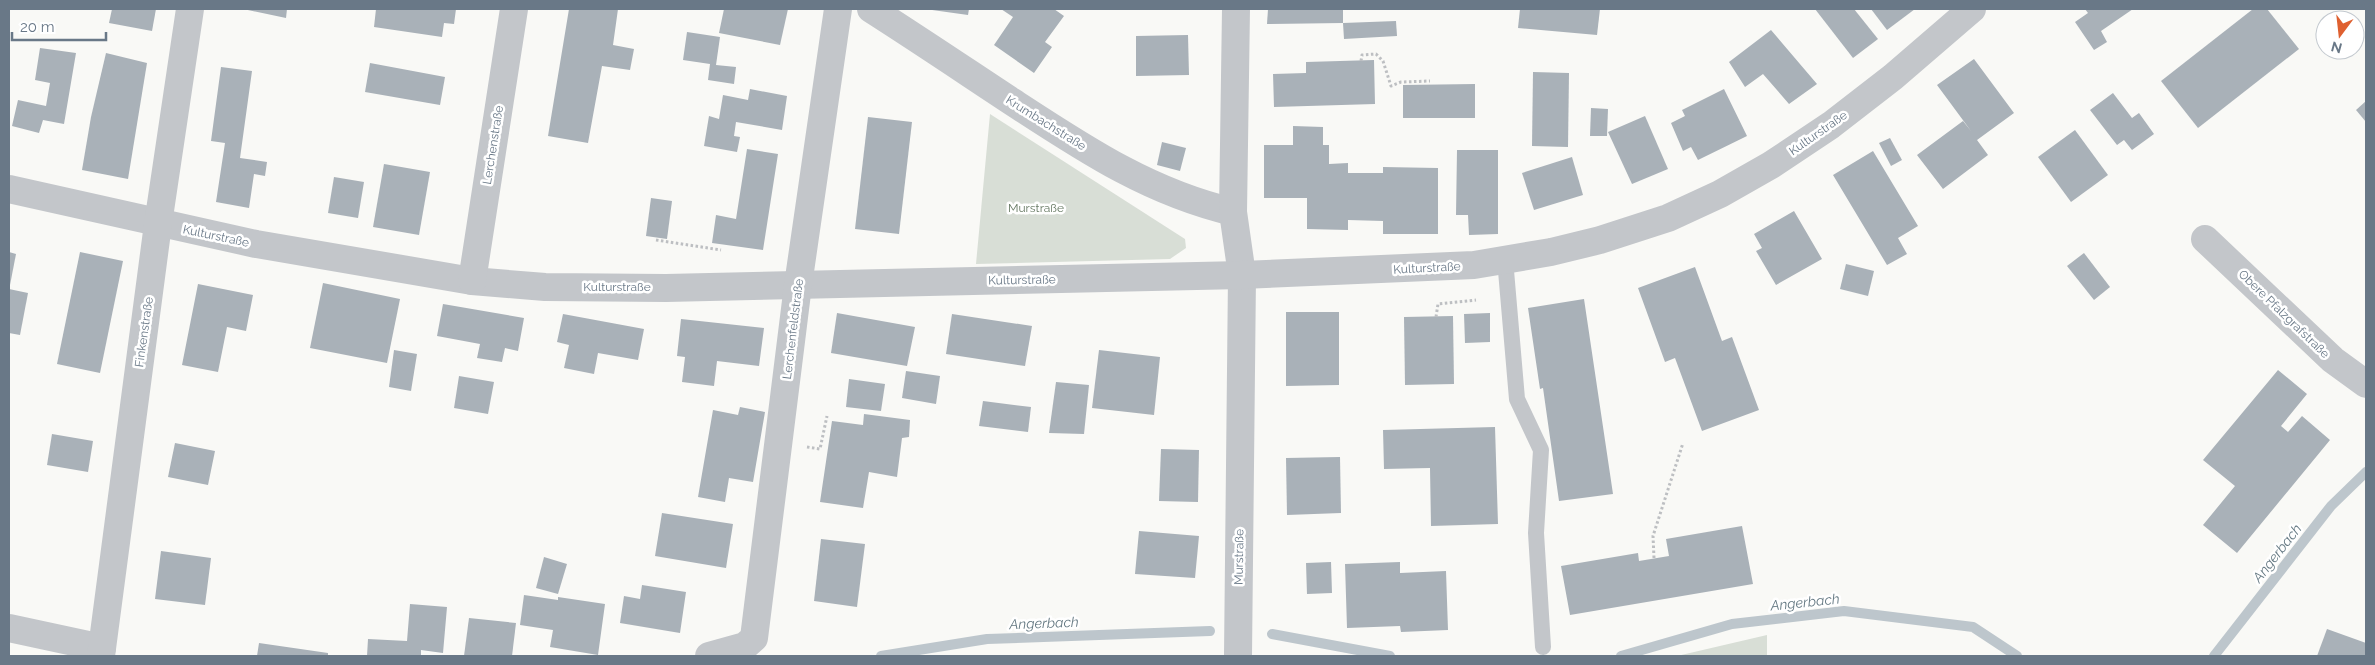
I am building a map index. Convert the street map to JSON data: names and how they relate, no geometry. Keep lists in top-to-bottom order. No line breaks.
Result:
{"streets":{"street":["Krumbachstraße","Kulturstraße","Lerchenstraße","Obere Pfalzgrafstraße","Lerchenfeldstraße","Finkenstraße","Murstraße"]},"crossings":[["Krumbachstraße","Murstraße"],["Kulturstraße","Lerchenstraße"],["Kulturstraße","Lerchenfeldstraße"],["Kulturstraße","Finkenstraße"],["Kulturstraße","Murstraße"]],"water":["Angerbach"],"parks":["Murstraße"],"scale_bar":"20 m","north":"bottom"}
